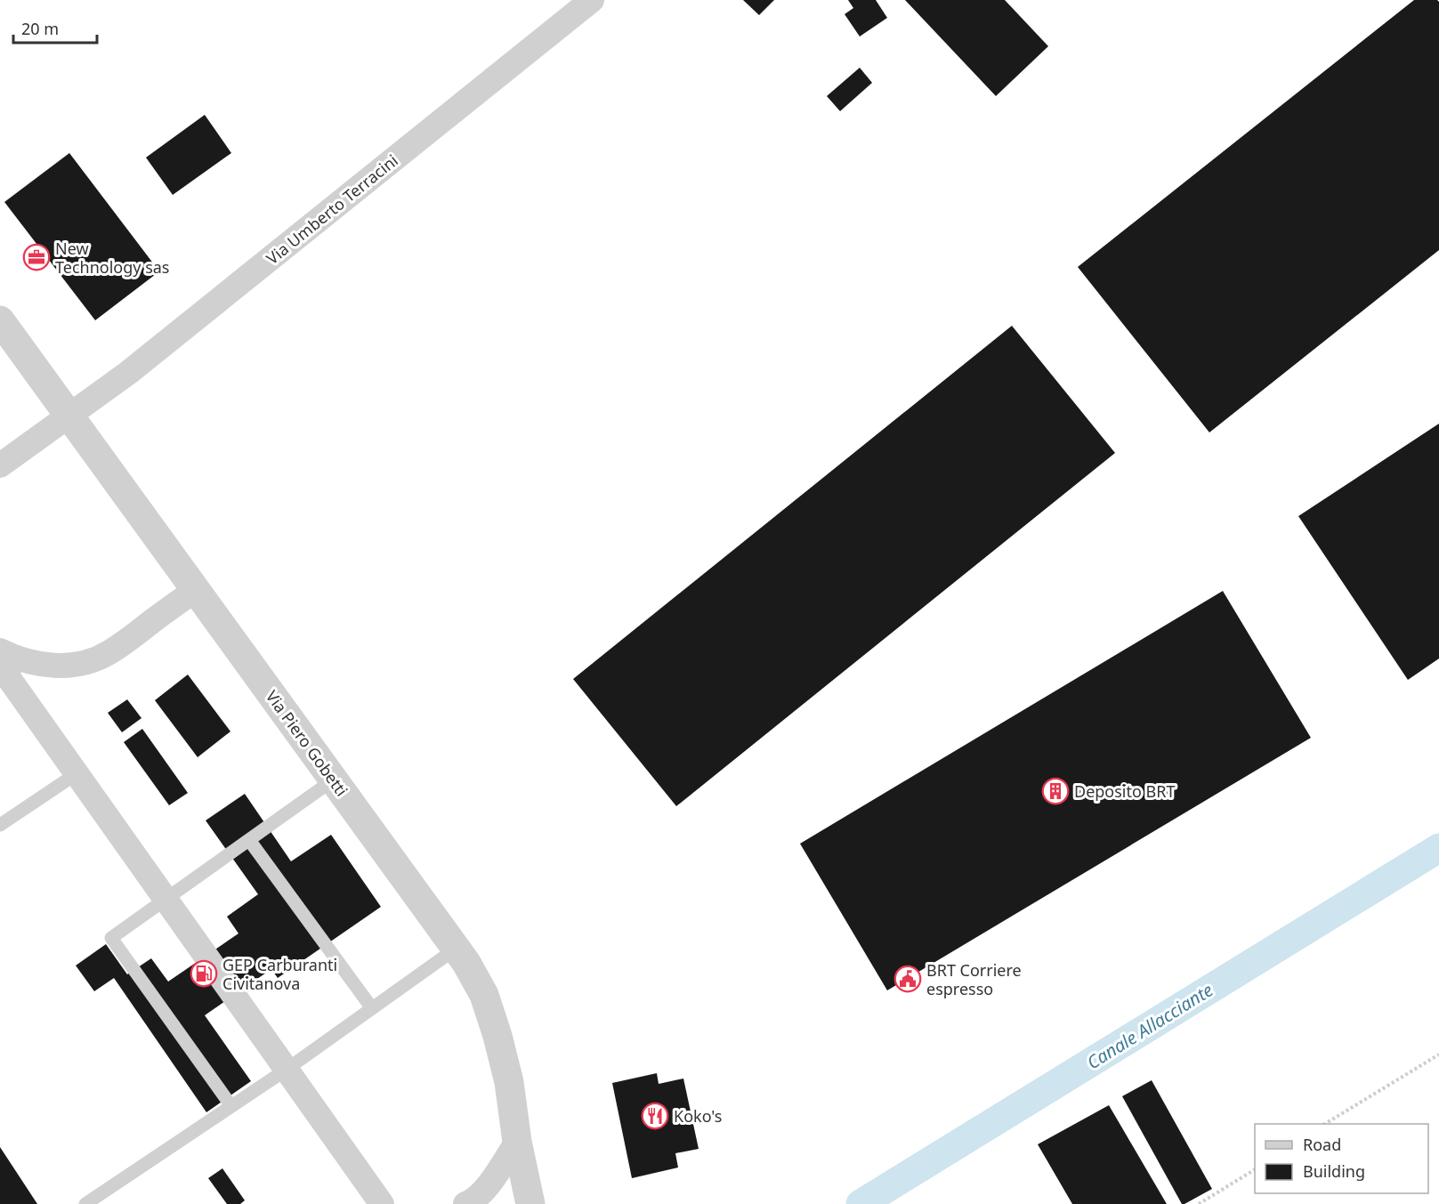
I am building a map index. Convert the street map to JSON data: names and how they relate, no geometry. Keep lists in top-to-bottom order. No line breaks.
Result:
{"streets":{"street":["Via Umberto Terracini","Via Piero Gobetti"]},"crossings":[["Via Umberto Terracini","Via Piero Gobetti"]],"water":["Canale Allacciante"],"places":{"office":["New Technology sas"],"building":["Deposito BRT"],"fuel station":["GEP Carburanti Civitanova"],"public building":["BRT Corriere espresso"],"restaurant":["Koko's"]},"legend":["Road","Building"],"scale_bar":"20 m"}
